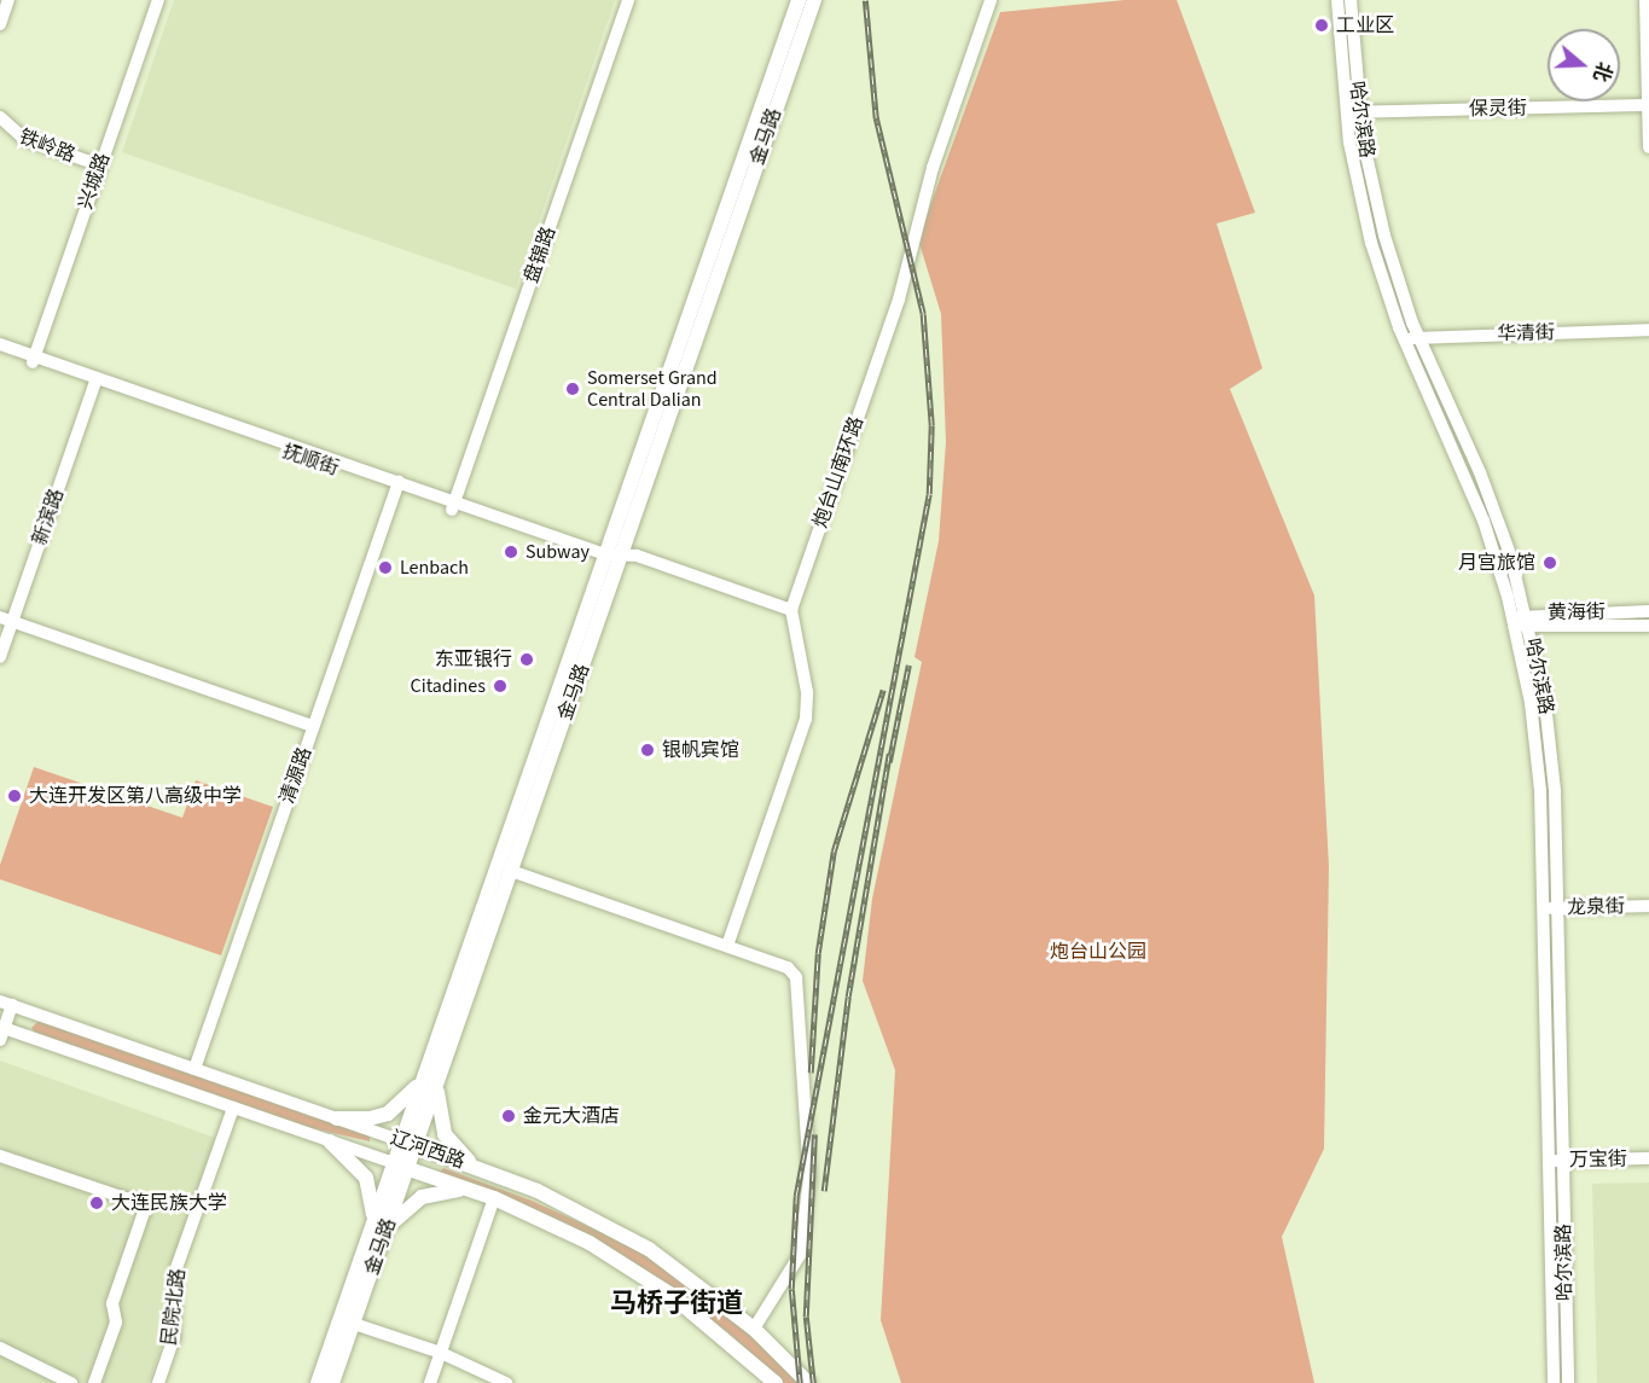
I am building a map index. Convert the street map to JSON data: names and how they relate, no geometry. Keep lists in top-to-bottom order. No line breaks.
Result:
{"streets":{"main road":["金马路","辽河西路"],"street":["保灵街","哈尔滨路","铁岭路","兴城路","盘锦路","华清街","抚顺街","炮台山南环路","新滨路","黄海街","清源路","龙泉街","万宝街","民院北路"]},"crossings":[["保灵街","哈尔滨路"],["哈尔滨路","华清街"],["哈尔滨路","黄海街"],["哈尔滨路","龙泉街"],["哈尔滨路","万宝街"],["金马路","抚顺街"],["金马路","辽河西路"],["铁岭路","兴城路"],["兴城路","抚顺街"],["盘锦路","抚顺街"],["抚顺街","炮台山南环路"],["抚顺街","新滨路"],["抚顺街","清源路"],["清源路","辽河西路"],["辽河西路","民院北路"]],"districts":["马桥子街道"],"parks":["炮台山公园"],"places":["工业区","Somerset Grand Central Dalian","Subway","月宫旅馆","Lenbach","东亚银行","Citadines","银帆宾馆","大连开发区第八高级中学","金元大酒店","大连民族大学"],"north":"right"}
